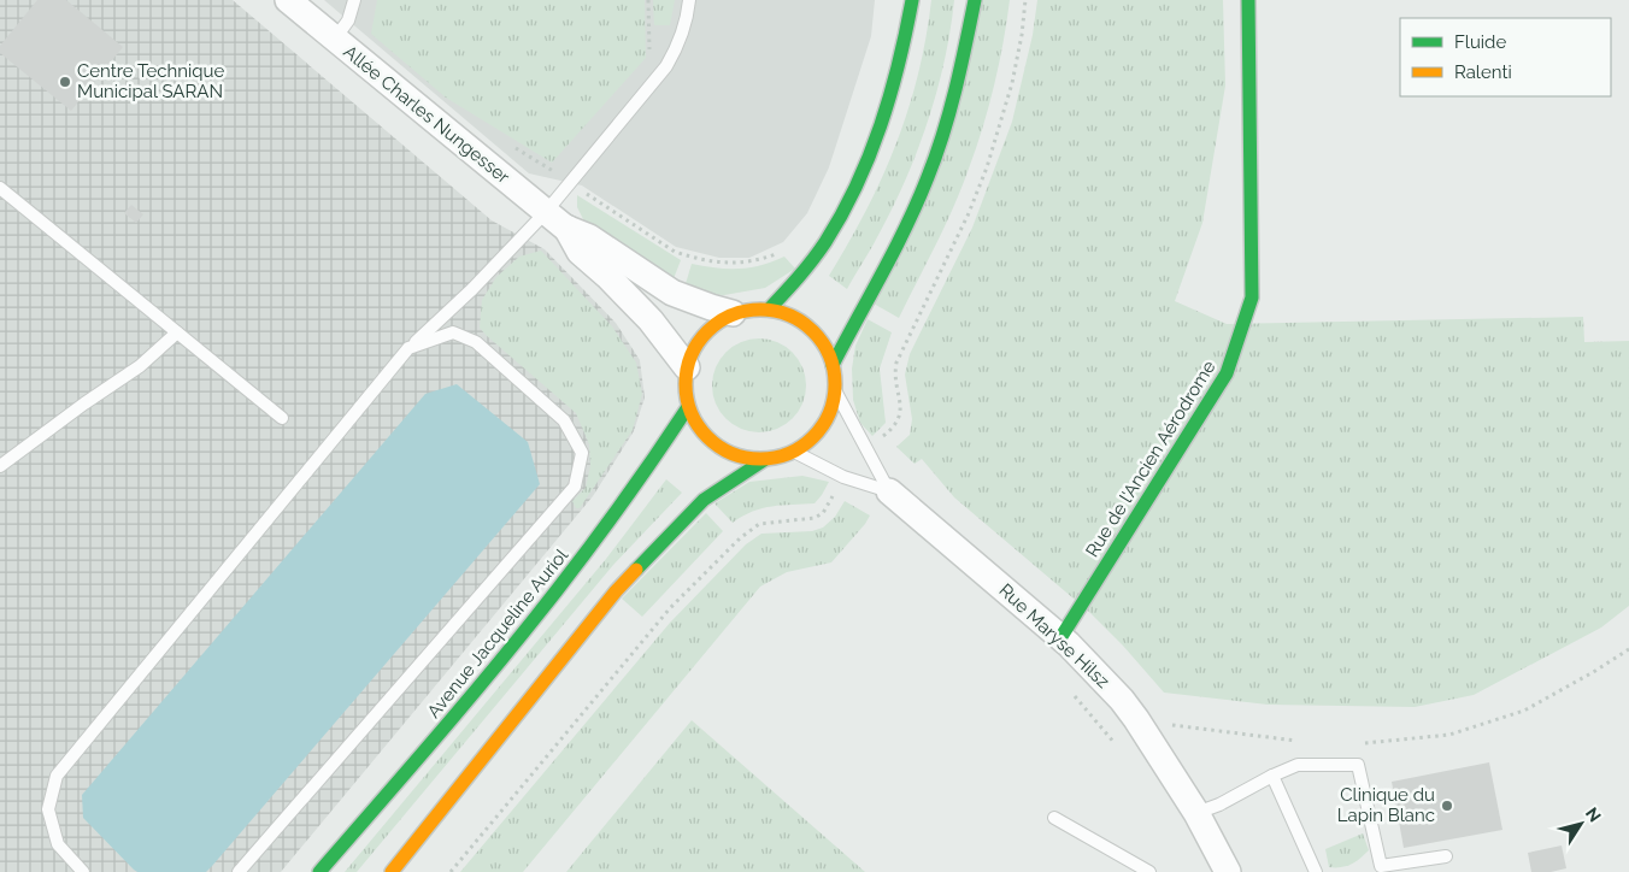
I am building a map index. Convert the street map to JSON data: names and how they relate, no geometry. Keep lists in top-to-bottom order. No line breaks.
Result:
{"streets":{"main road":["Rue de l'Ancien Aérodrome","Avenue Jacqueline Auriol"],"street":["Allée Charles Nungesser","Rue Maryse Hilsz"]},"crossings":[["Allée Charles Nungesser","Avenue Jacqueline Auriol"],["Rue de l'Ancien Aérodrome","Rue Maryse Hilsz"]],"places":["Centre Technique Municipal SARAN","Clinique du Lapin Blanc"],"legend":["Fluide","Ralenti"],"north":"top right"}
